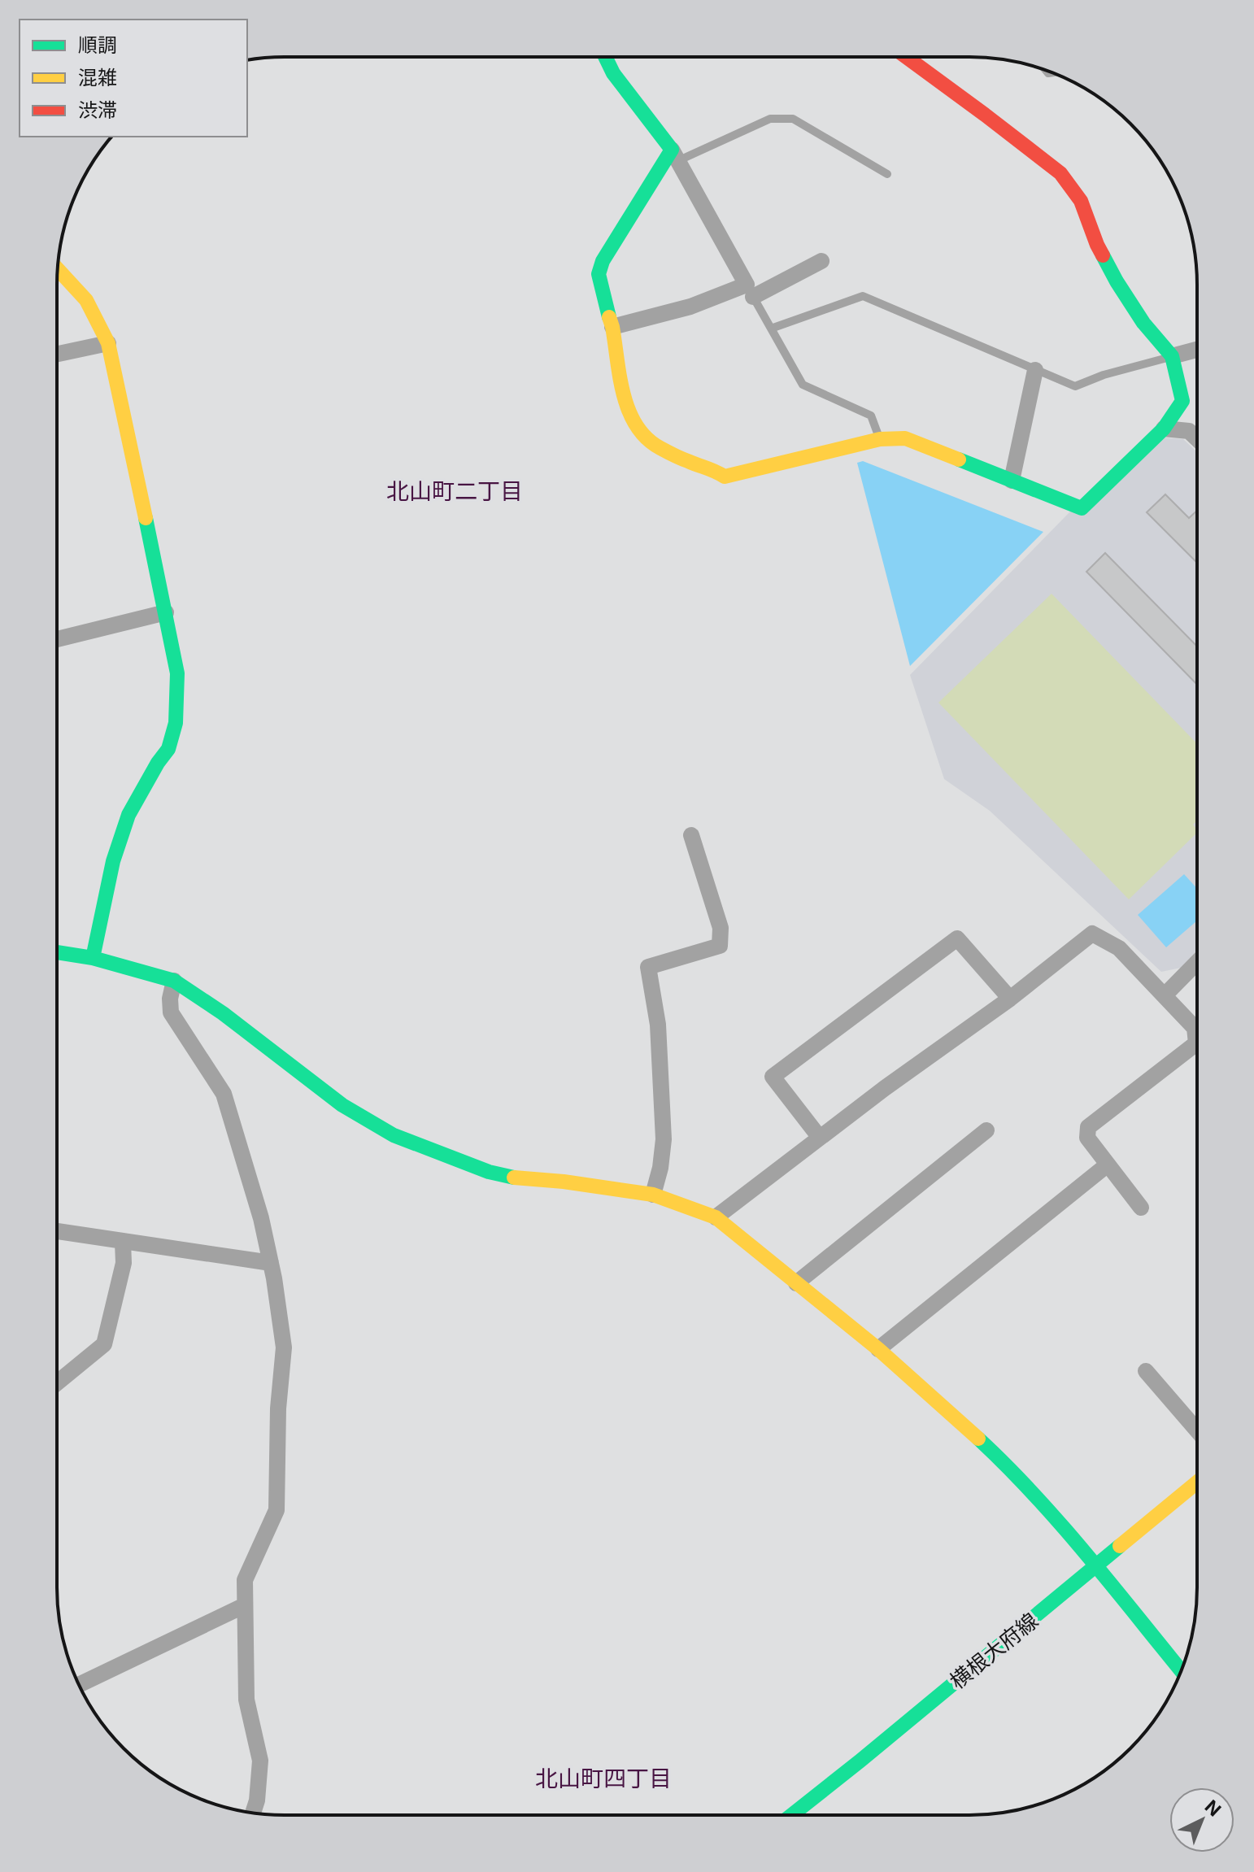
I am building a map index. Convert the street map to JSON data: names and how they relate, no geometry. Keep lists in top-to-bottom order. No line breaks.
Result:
{"streets":{"street":["横根大府線"]},"districts":["北山町二丁目","北山町四丁目"],"legend":["順調","混雑","渋滞"],"north":"top right"}
